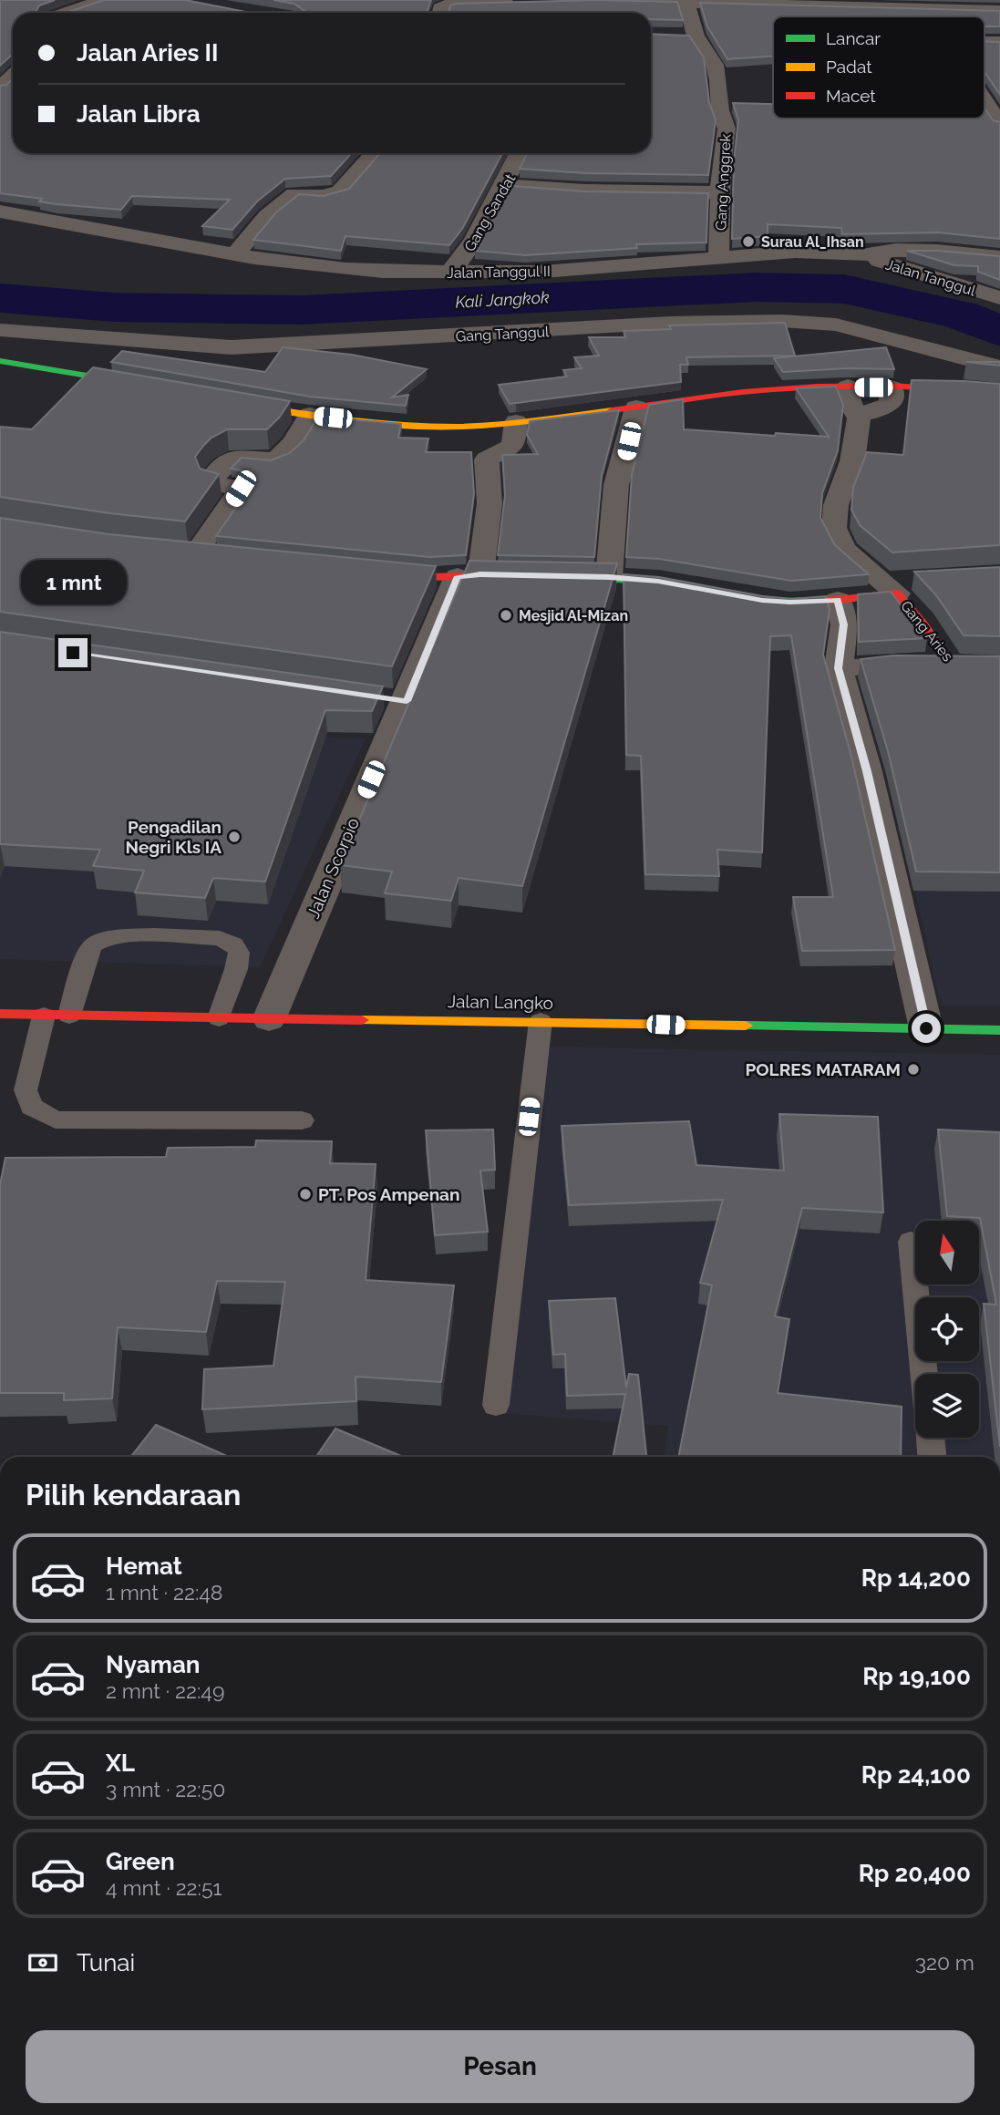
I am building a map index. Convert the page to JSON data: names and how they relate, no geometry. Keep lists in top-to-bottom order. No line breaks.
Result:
{"streets":{"street":["Gang Anggrek","Gang Sandat","Jalan Tanggul II","Jalan Tanggul","Gang Tanggul","Gang Aries","Jalan Scorpio","Jalan Langko"]},"crossings":[["Gang Anggrek","Jalan Tanggul II"],["Gang Sandat","Jalan Tanggul II"],["Jalan Tanggul II","Jalan Tanggul"],["Jalan Scorpio","Jalan Langko"]],"water":["Kali Jangkok"],"places":["Surau Al_Ihsan","Mesjid Al-Mizan","Pengadilan Negri Kls IA","POLRES MATARAM","PT. Pos Ampenan"],"legend":["Lancar","Padat","Macet"],"north":"top","page":{"banner":["Jalan Aries II","Jalan Libra"],"bubble":"1 mnt","heading":"Pilih kendaraan","list":[{"name":"Hemat","note":"1 mnt · 22:48","value":"Rp 14,200"},{"name":"Nyaman","note":"2 mnt · 22:49","value":"Rp 19,100"},{"name":"XL","note":"3 mnt · 22:50","value":"Rp 24,100"},{"name":"Green","note":"4 mnt · 22:51","value":"Rp 20,400"}],"pay":["Tunai","320 m"],"buttons":"Pesan"}}
